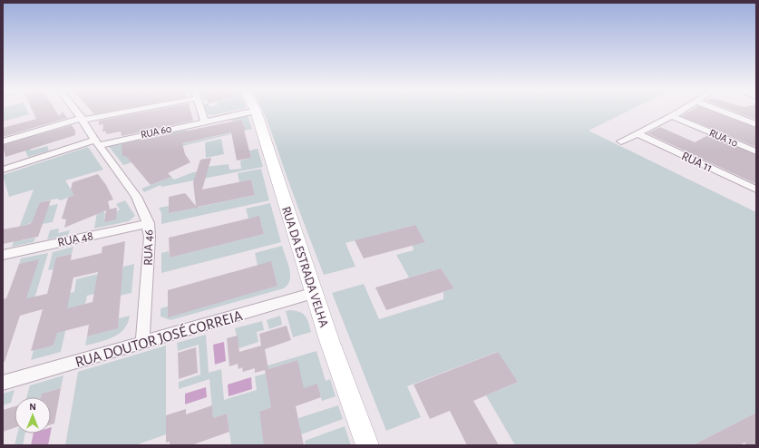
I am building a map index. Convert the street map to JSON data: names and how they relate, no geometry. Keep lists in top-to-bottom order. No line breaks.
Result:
{"streets":{"street":["RUA 60","RUA 10","RUA 11","RUA 48","RUA 46","RUA DA ESTRADA VELHA","RUA DOUTOR JOSÉ CORREIA"]},"crossings":[["RUA 60","RUA 46"],["RUA 60","RUA DA ESTRADA VELHA"],["RUA 48","RUA 46"],["RUA 46","RUA DOUTOR JOSÉ CORREIA"],["RUA DA ESTRADA VELHA","RUA DOUTOR JOSÉ CORREIA"]],"north":"top"}
